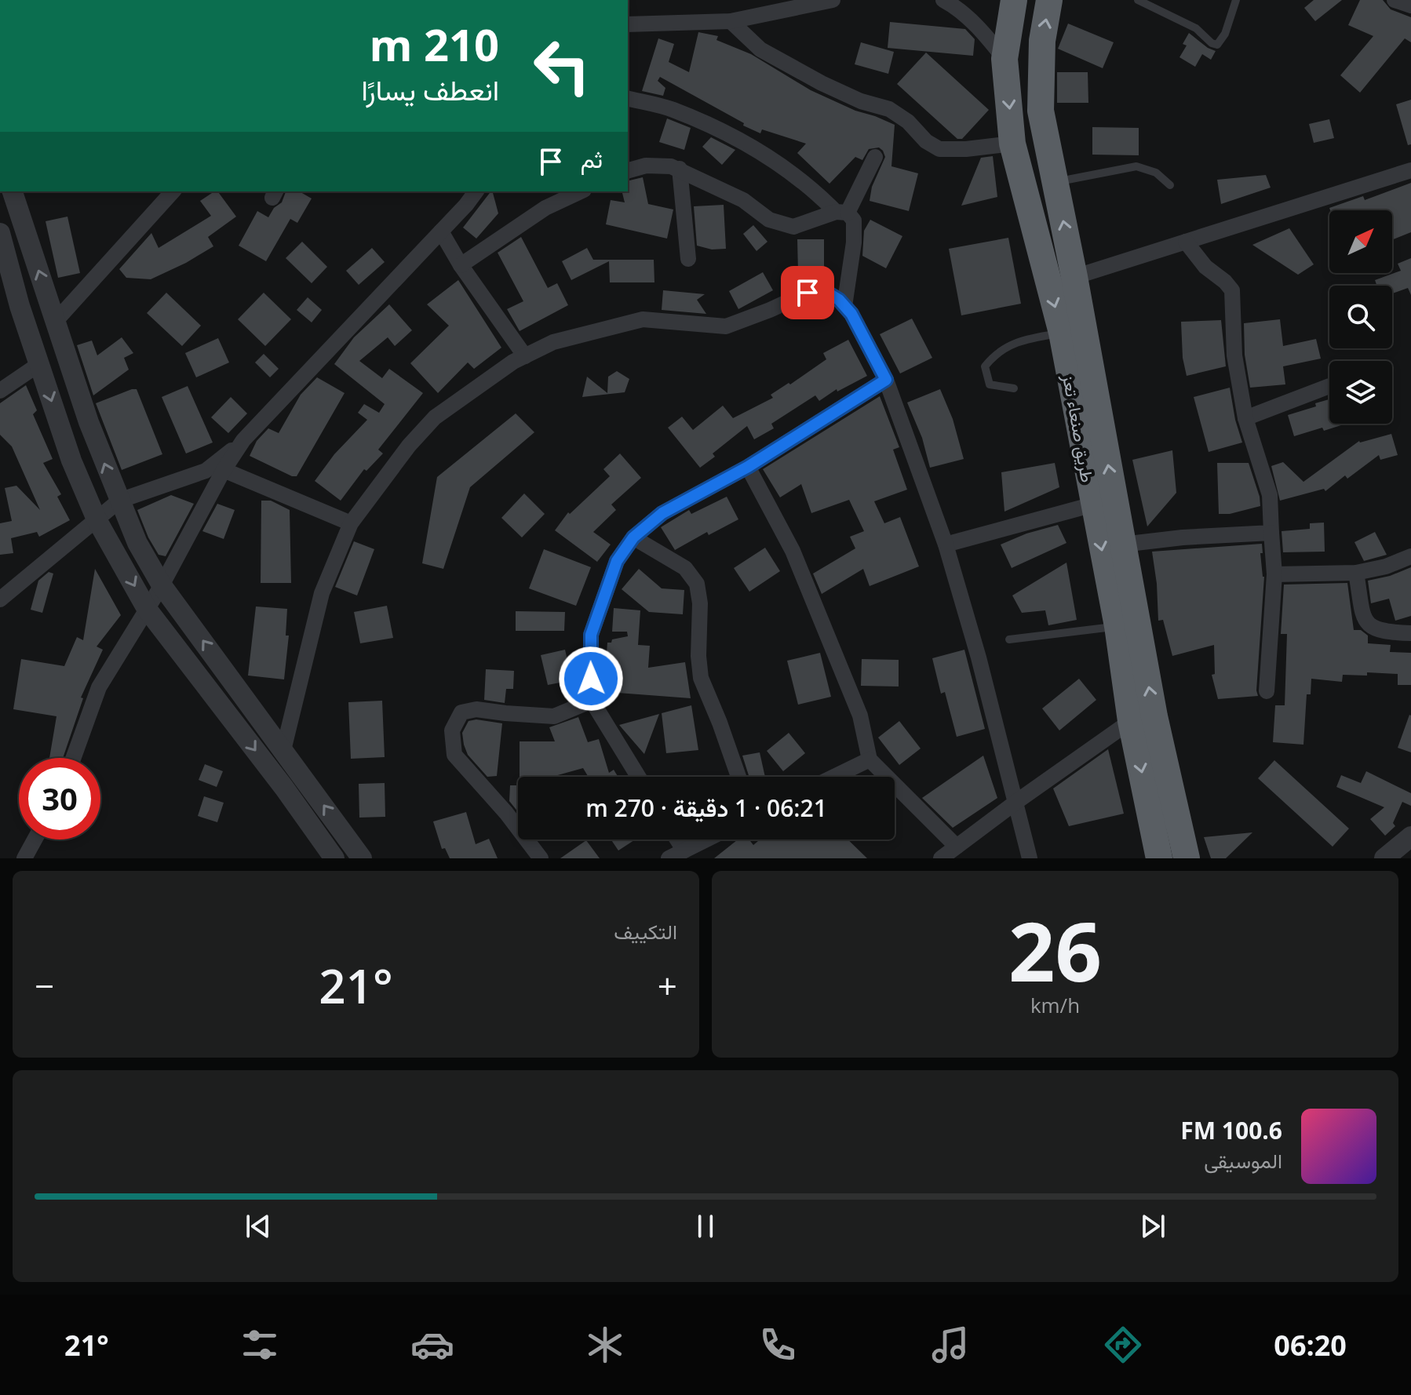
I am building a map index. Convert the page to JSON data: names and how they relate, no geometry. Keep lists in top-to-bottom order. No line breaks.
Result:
{"streets":{"highway":["طريق صنعاء تعز"]},"north":"top right","page":{"turn":["210 m","انعطف يسارًا"],"then":"ثم","limit":"30","trip":"06:21 · 1 دقيقة · 270 m","tile":[["26","km/h"],"التكييف"],"heat":["−","21°","+"],"song":["100.6 FM","الموسيقى"],"tabs":["06:20","21°"]}}
